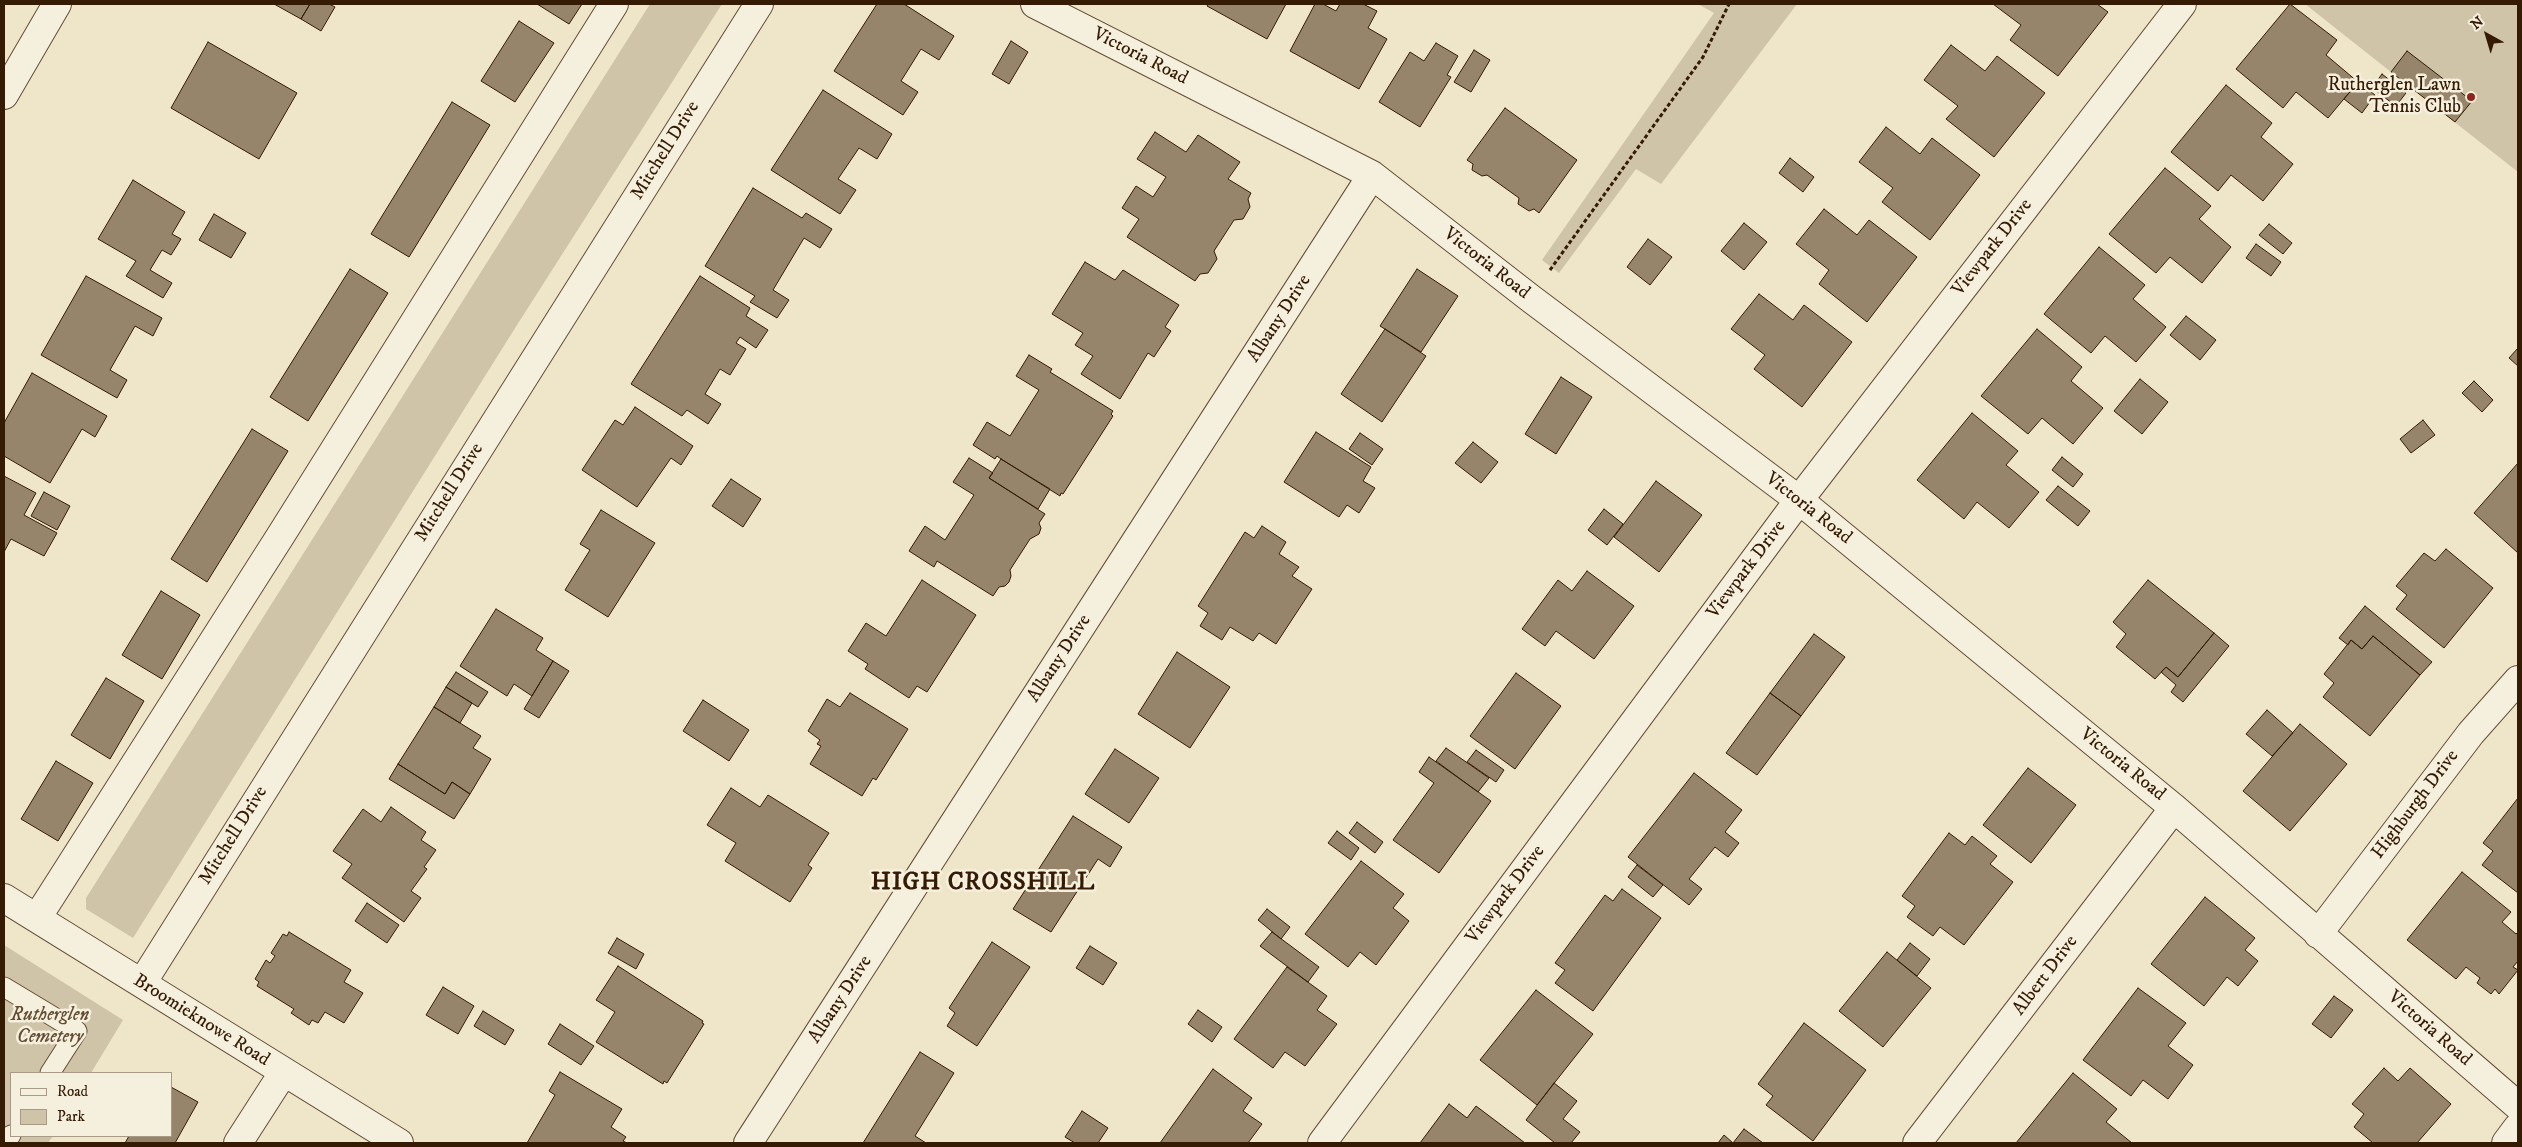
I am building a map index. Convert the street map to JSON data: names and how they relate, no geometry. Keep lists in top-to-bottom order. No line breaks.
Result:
{"streets":{"street":["Victoria Road","Mitchell Drive","Viewpark Drive","Albany Drive","Highburgh Drive","Albert Drive","Broomieknowe Road"]},"crossings":[["Victoria Road","Viewpark Drive"],["Victoria Road","Albany Drive"],["Victoria Road","Highburgh Drive"],["Victoria Road","Albert Drive"],["Mitchell Drive","Broomieknowe Road"]],"districts":["HIGH CROSSHILL"],"parks":["Rutherglen Cemetery"],"places":["Rutherglen Lawn Tennis Club"],"legend":["Road","Park"],"north":"top left"}
